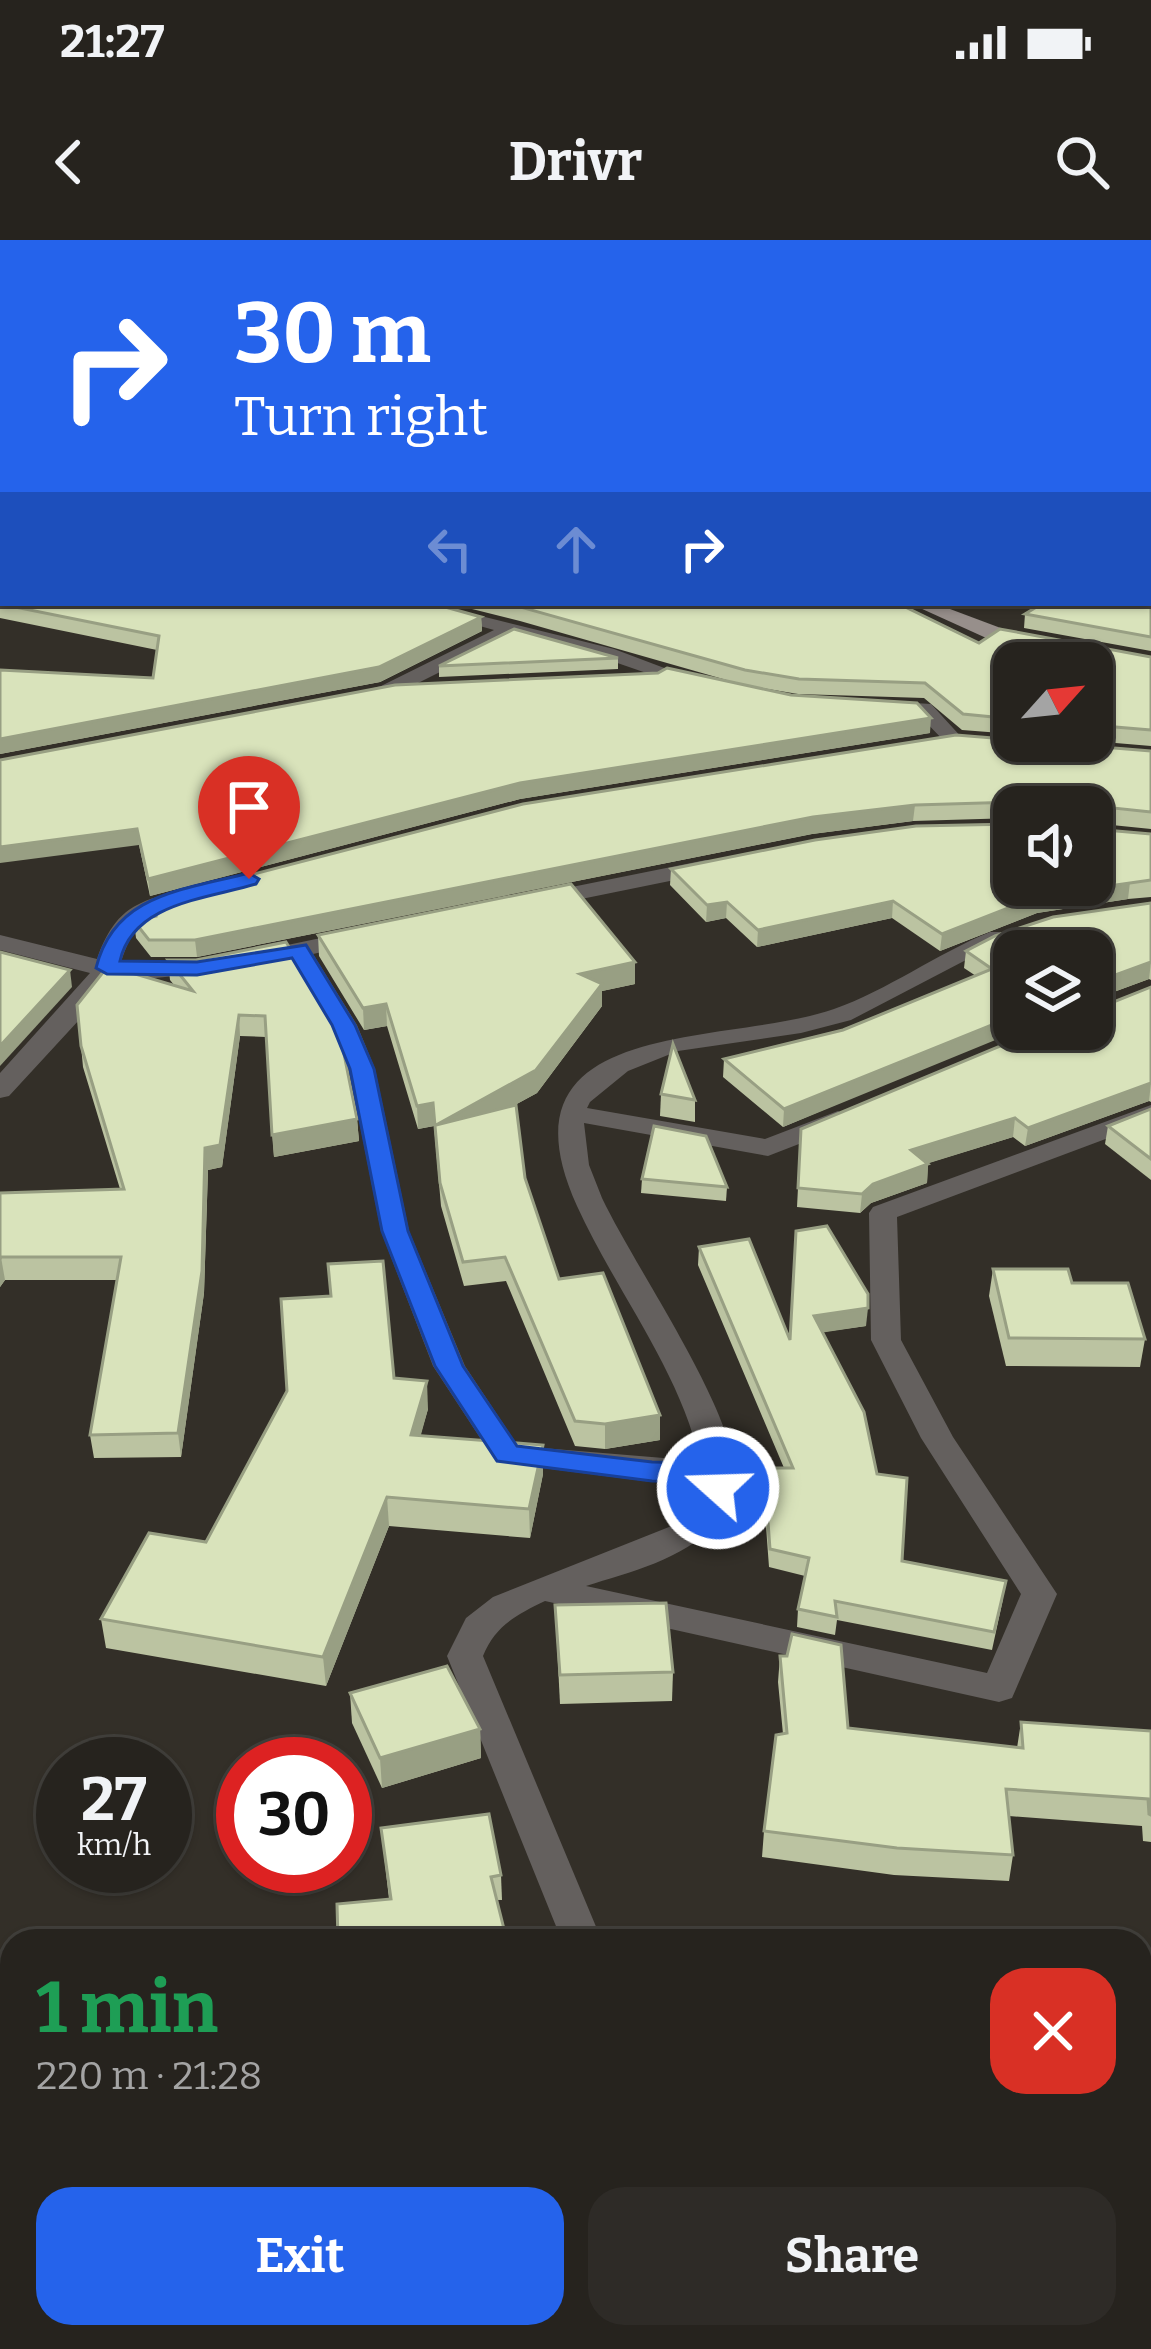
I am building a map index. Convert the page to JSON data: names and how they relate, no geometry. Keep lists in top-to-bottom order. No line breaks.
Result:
{"north":"top right","page":{"status":"21:27","header":"Drivr","turn":["30 m","Turn right"],"speed":"27 km/h","limit":"30","heading":["1 min","220 m · 21:28"],"buttons":["Exit","Share"]}}
